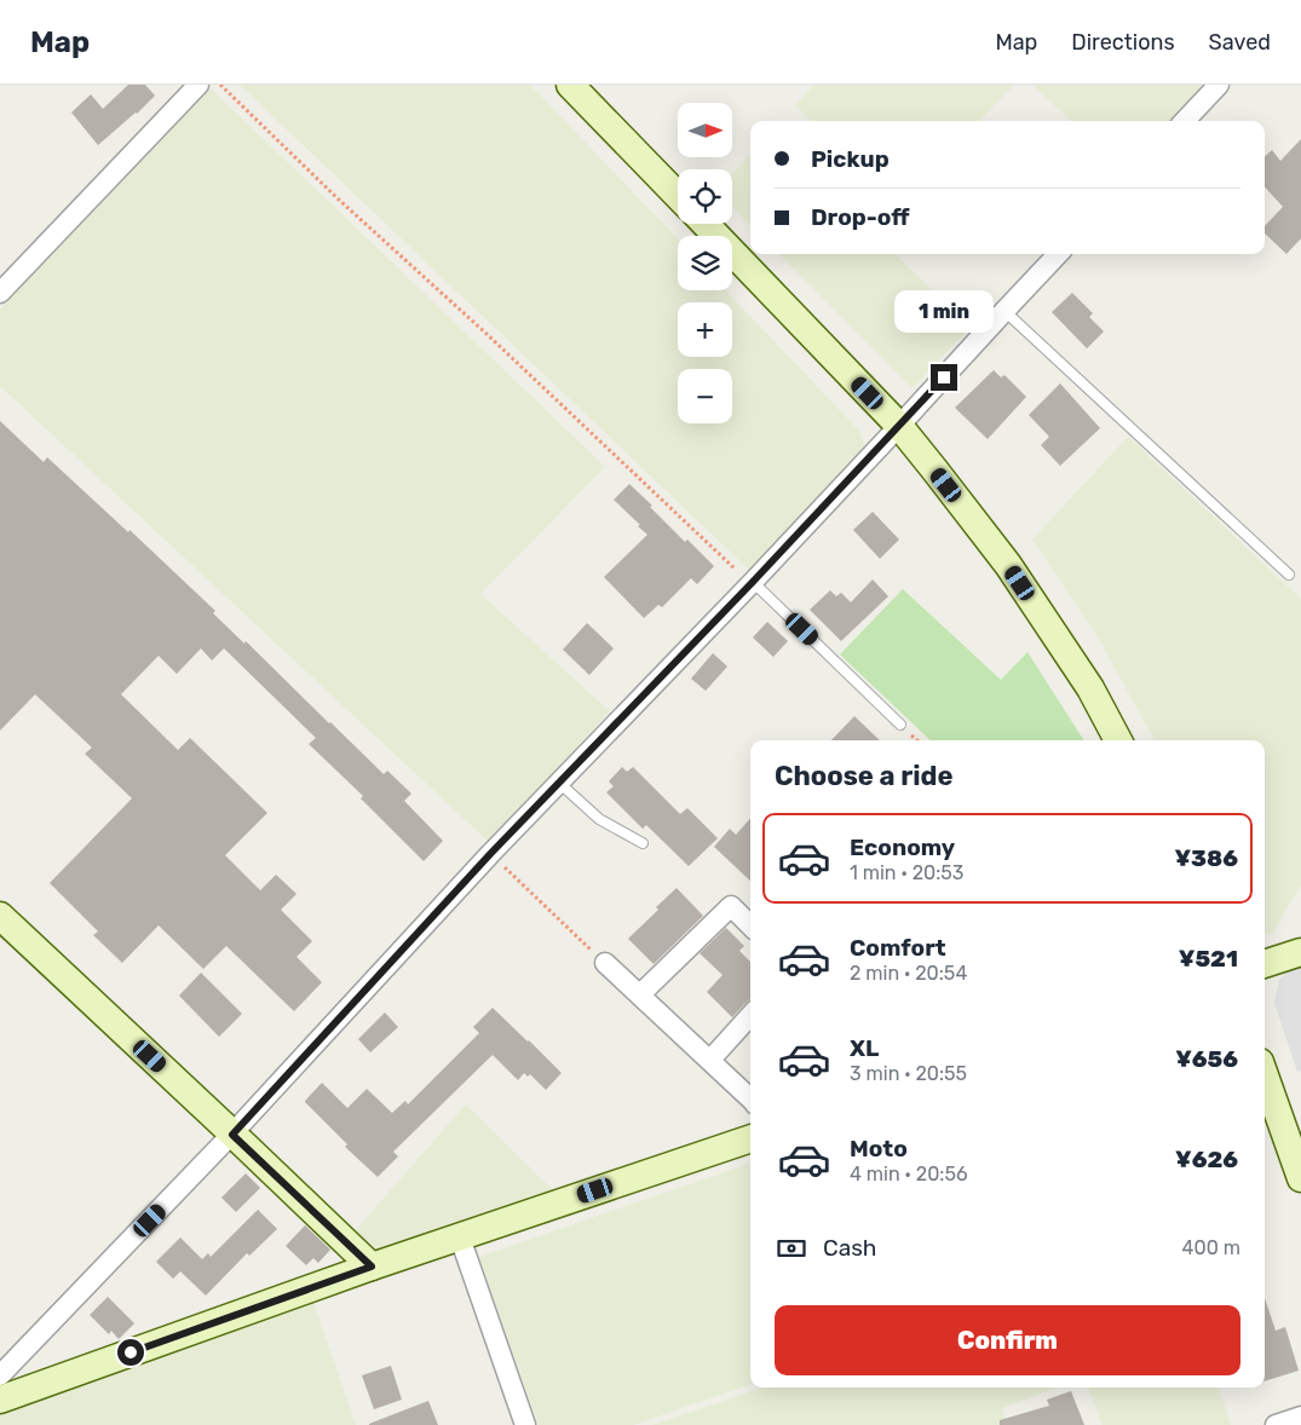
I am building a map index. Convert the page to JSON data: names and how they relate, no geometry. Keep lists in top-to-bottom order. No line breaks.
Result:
{"north":"right","page":{"header":"Map","nav":["Map","Directions","Saved"],"map_buttons":["+","−"],"banner":["Pickup","Drop-off"],"bubble":"1 min","heading":"Choose a ride","list":[{"name":"Economy","note":"1 min · 20:53","value":"¥386"},{"name":"Comfort","note":"2 min · 20:54","value":"¥521"},{"name":"XL","note":"3 min · 20:55","value":"¥656"},{"name":"Moto","note":"4 min · 20:56","value":"¥626"}],"pay":["Cash","400 m"],"buttons":"Confirm"}}
